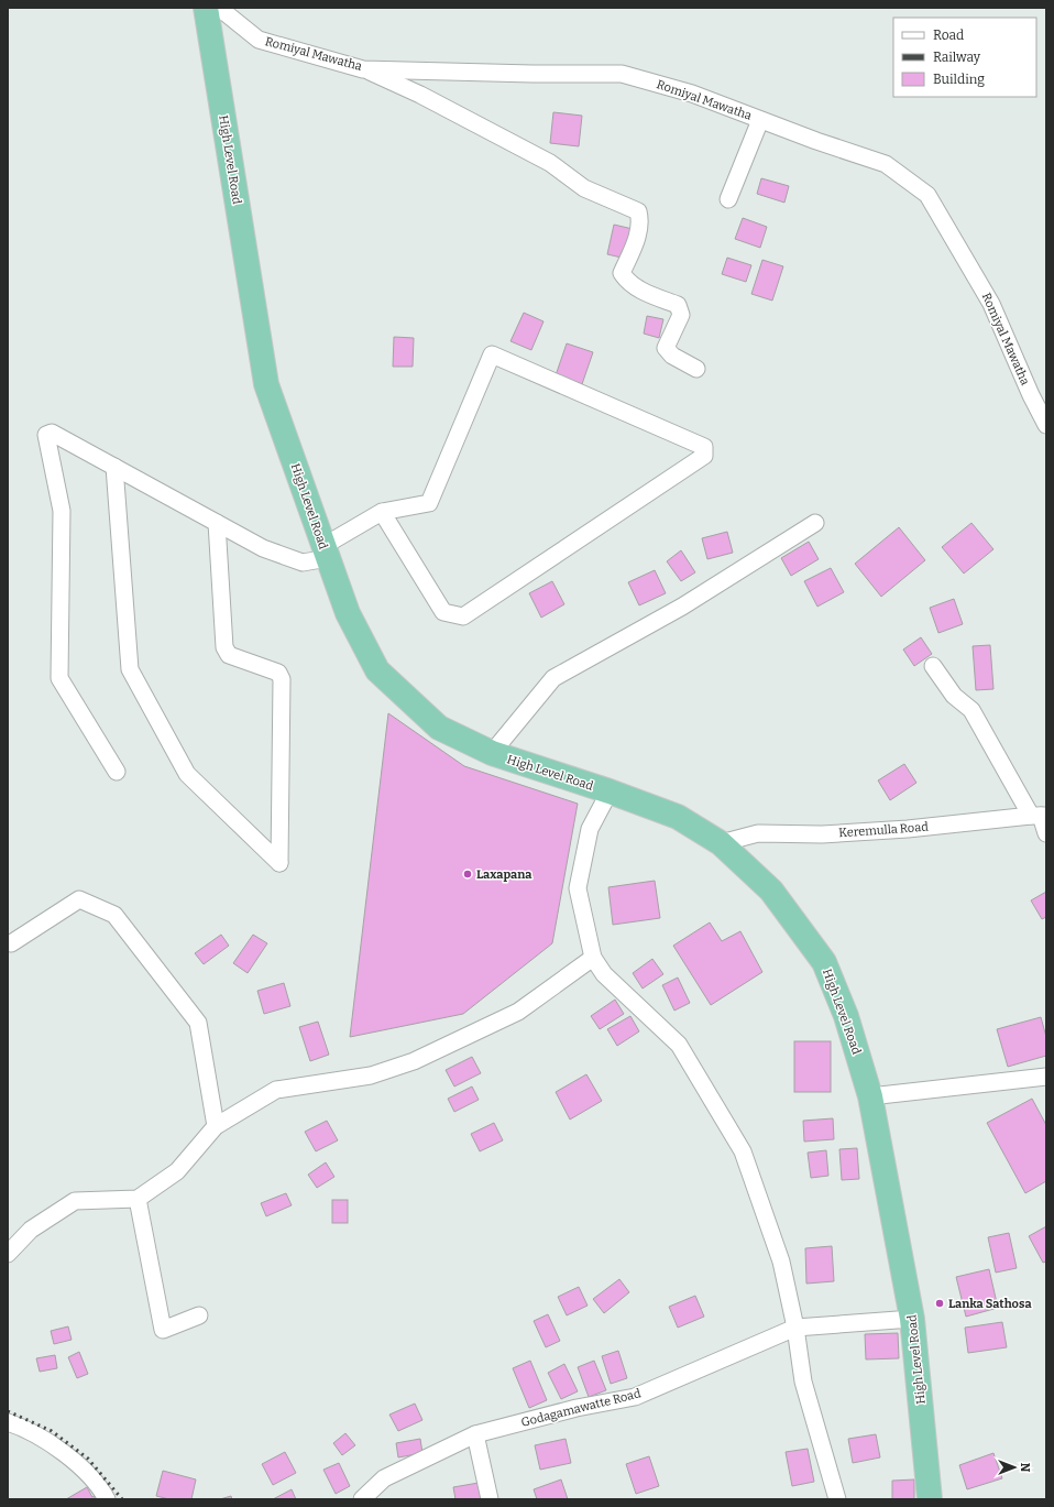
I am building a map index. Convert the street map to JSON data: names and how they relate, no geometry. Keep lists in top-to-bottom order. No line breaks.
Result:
{"streets":{"highway":["High Level Road"],"street":["Romiyal Mawatha","Keremulla Road","Godagamawatte Road"]},"crossings":[["High Level Road","Keremulla Road"],["High Level Road","Godagamawatte Road"]],"places":["Laxapana","Lanka Sathosa"],"legend":["Road","Railway","Building"],"north":"right"}
